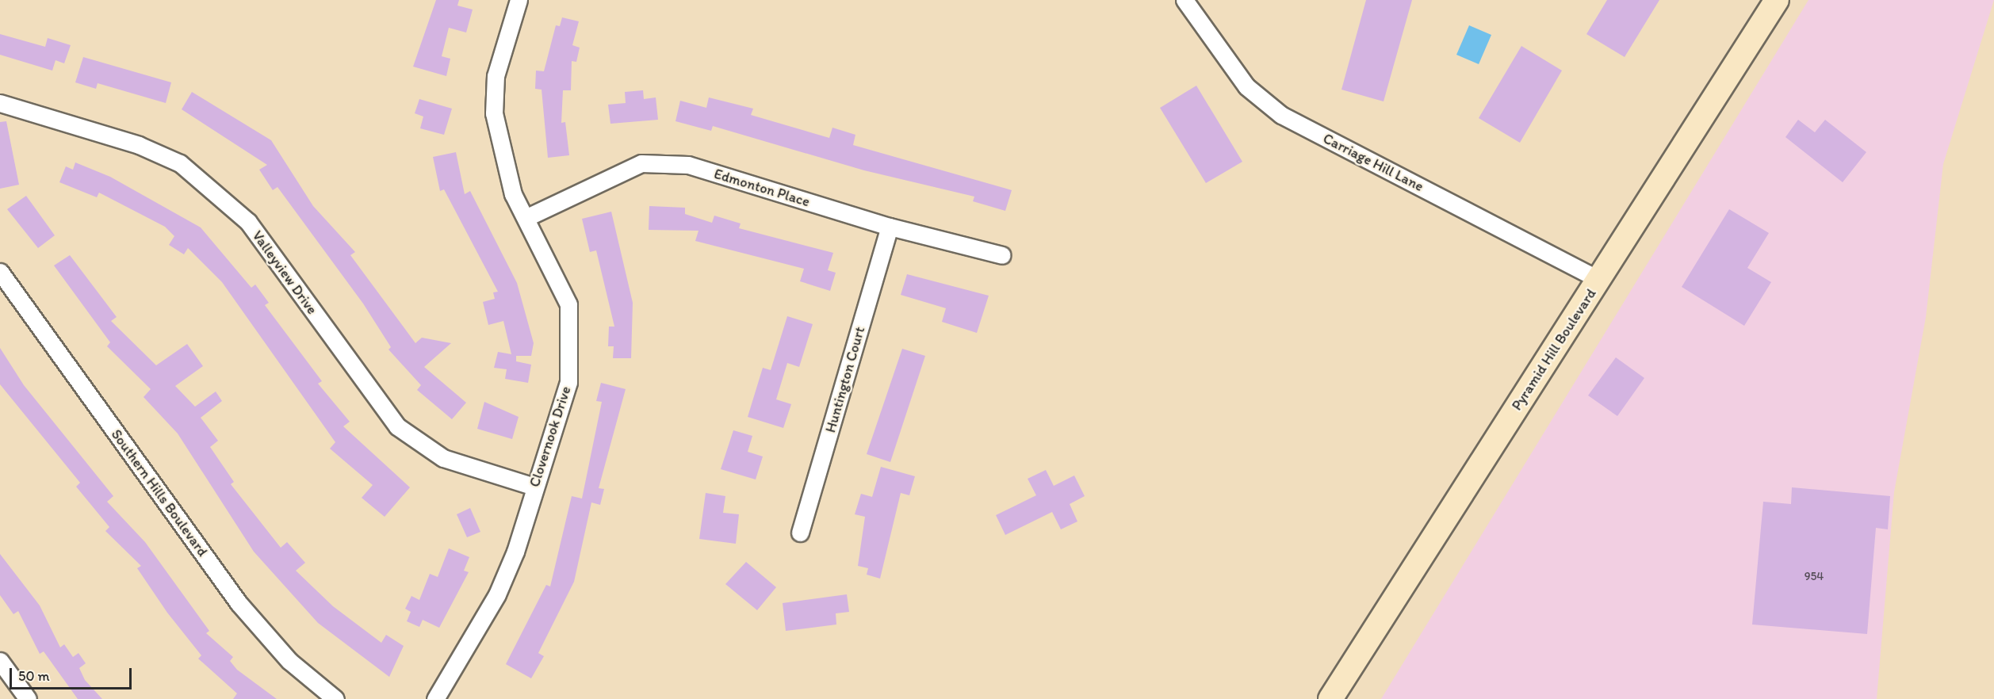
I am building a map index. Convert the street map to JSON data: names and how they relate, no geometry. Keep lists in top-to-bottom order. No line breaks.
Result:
{"streets":{"main road":["Pyramid Hill Boulevard"],"street":["Carriage Hill Lane","Edmonton Place","Valleyview Drive","Huntington Court","Clovernook Drive","Southern Hills Boulevard"]},"crossings":[["Carriage Hill Lane","Pyramid Hill Boulevard"],["Edmonton Place","Huntington Court"],["Edmonton Place","Clovernook Drive"],["Valleyview Drive","Clovernook Drive"]],"house_numbers":["954"],"scale_bar":"50 m"}
